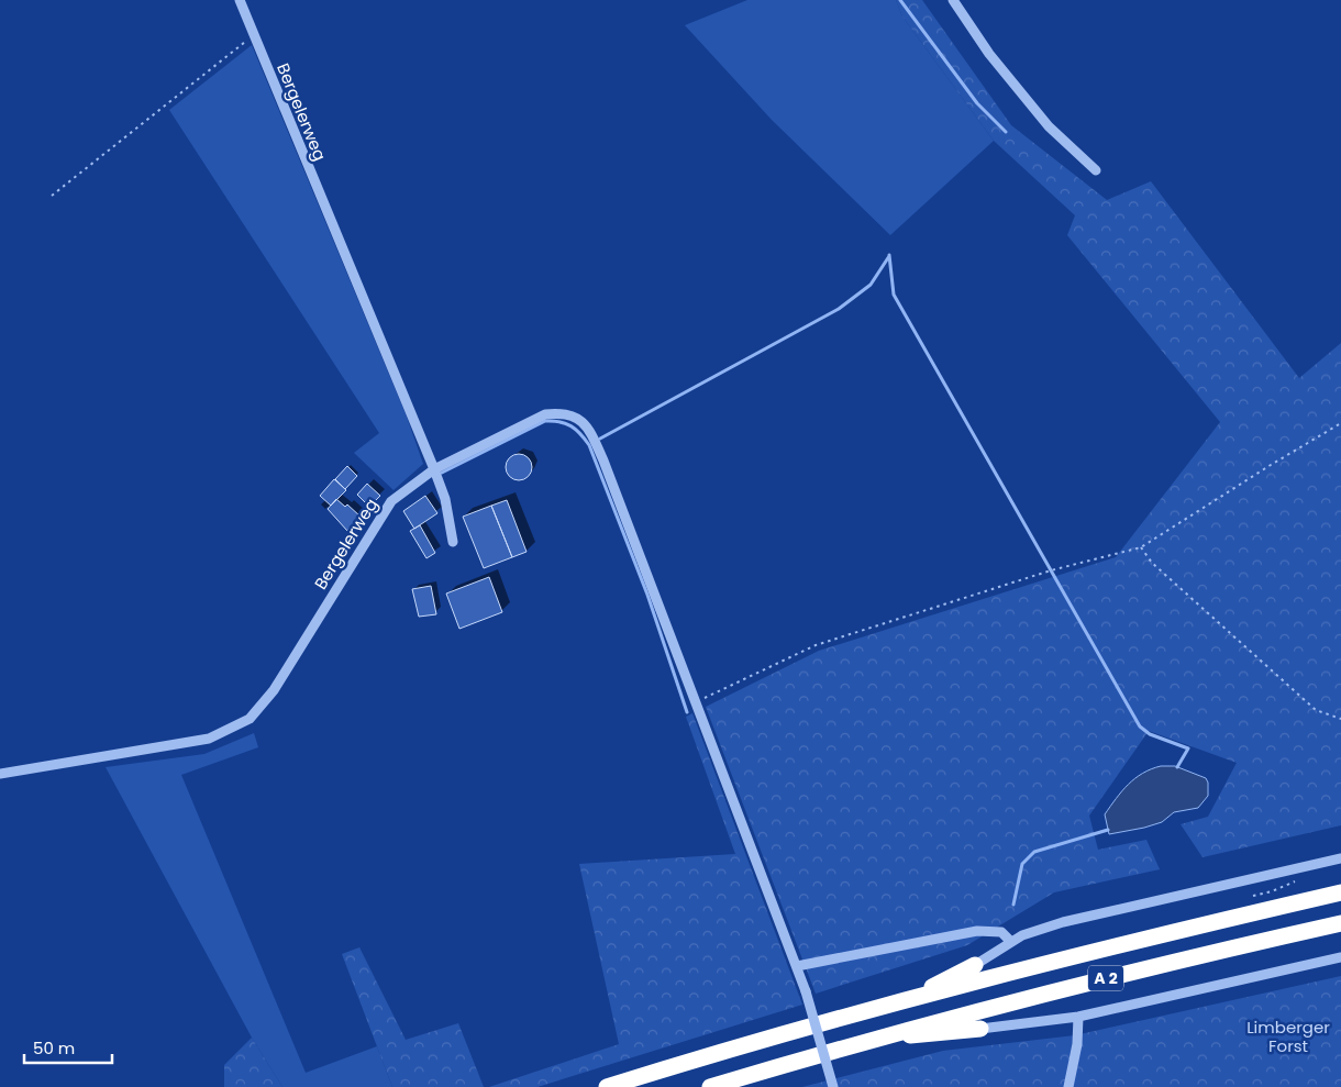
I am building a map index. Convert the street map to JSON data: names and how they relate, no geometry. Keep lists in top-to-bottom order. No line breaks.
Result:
{"streets":{"highway":["A 2"],"street":["Bergelerweg"]},"parks":["Limberger Forst"],"scale_bar":"50 m"}
